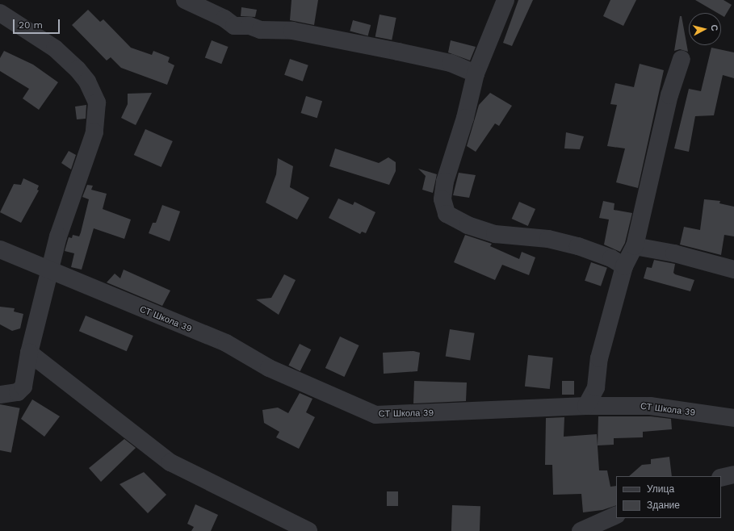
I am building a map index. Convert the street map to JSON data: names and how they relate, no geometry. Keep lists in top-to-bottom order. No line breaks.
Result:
{"streets":{"street":["СТ Школа 39"]},"legend":["Улица","Здание"],"scale_bar":"20 m","north":"right"}
